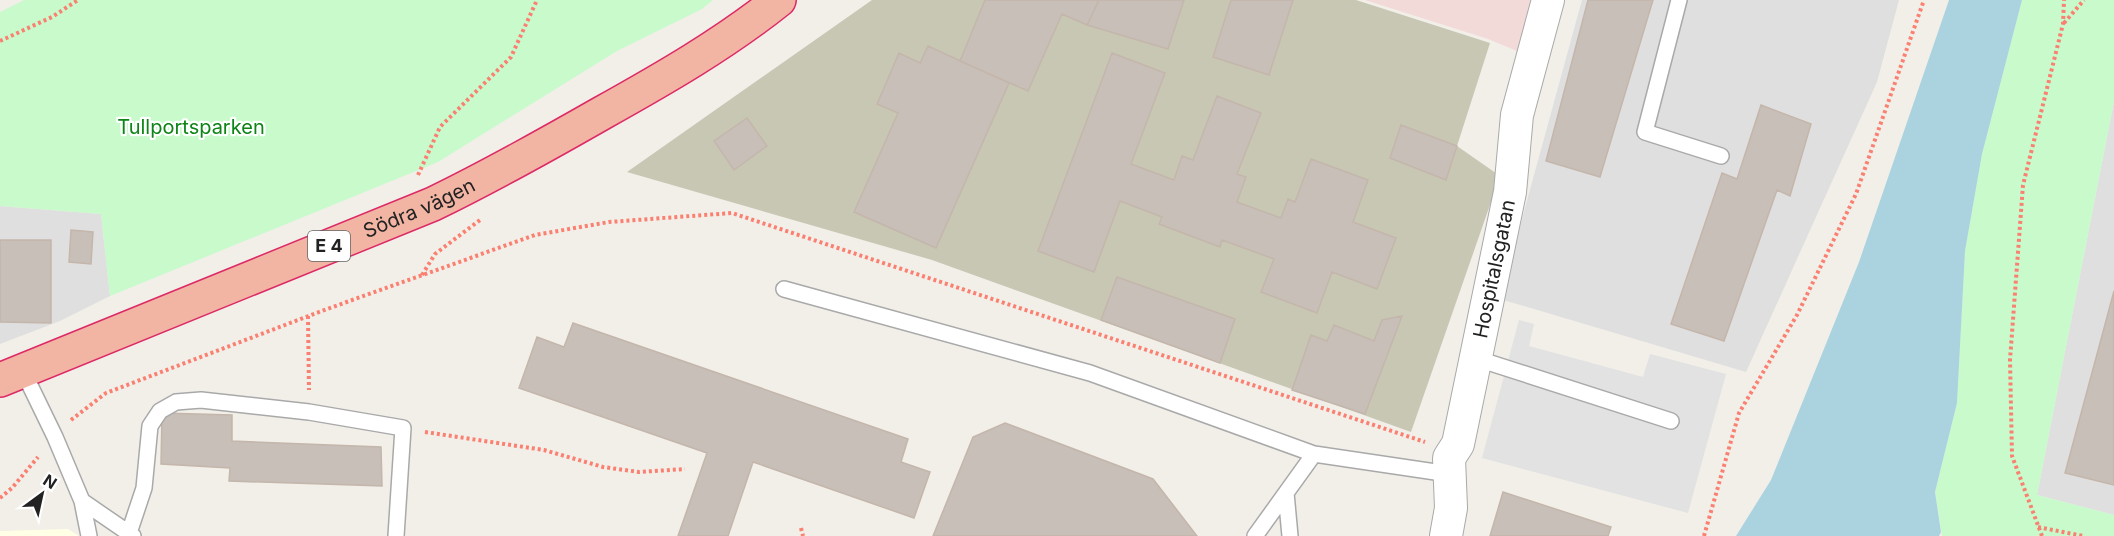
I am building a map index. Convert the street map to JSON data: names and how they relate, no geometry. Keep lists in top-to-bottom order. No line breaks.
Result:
{"streets":{"highway":["Södra vägen","E 4"],"street":["Hospitalsgatan"]},"parks":["Tullportsparken"],"north":"top right"}
